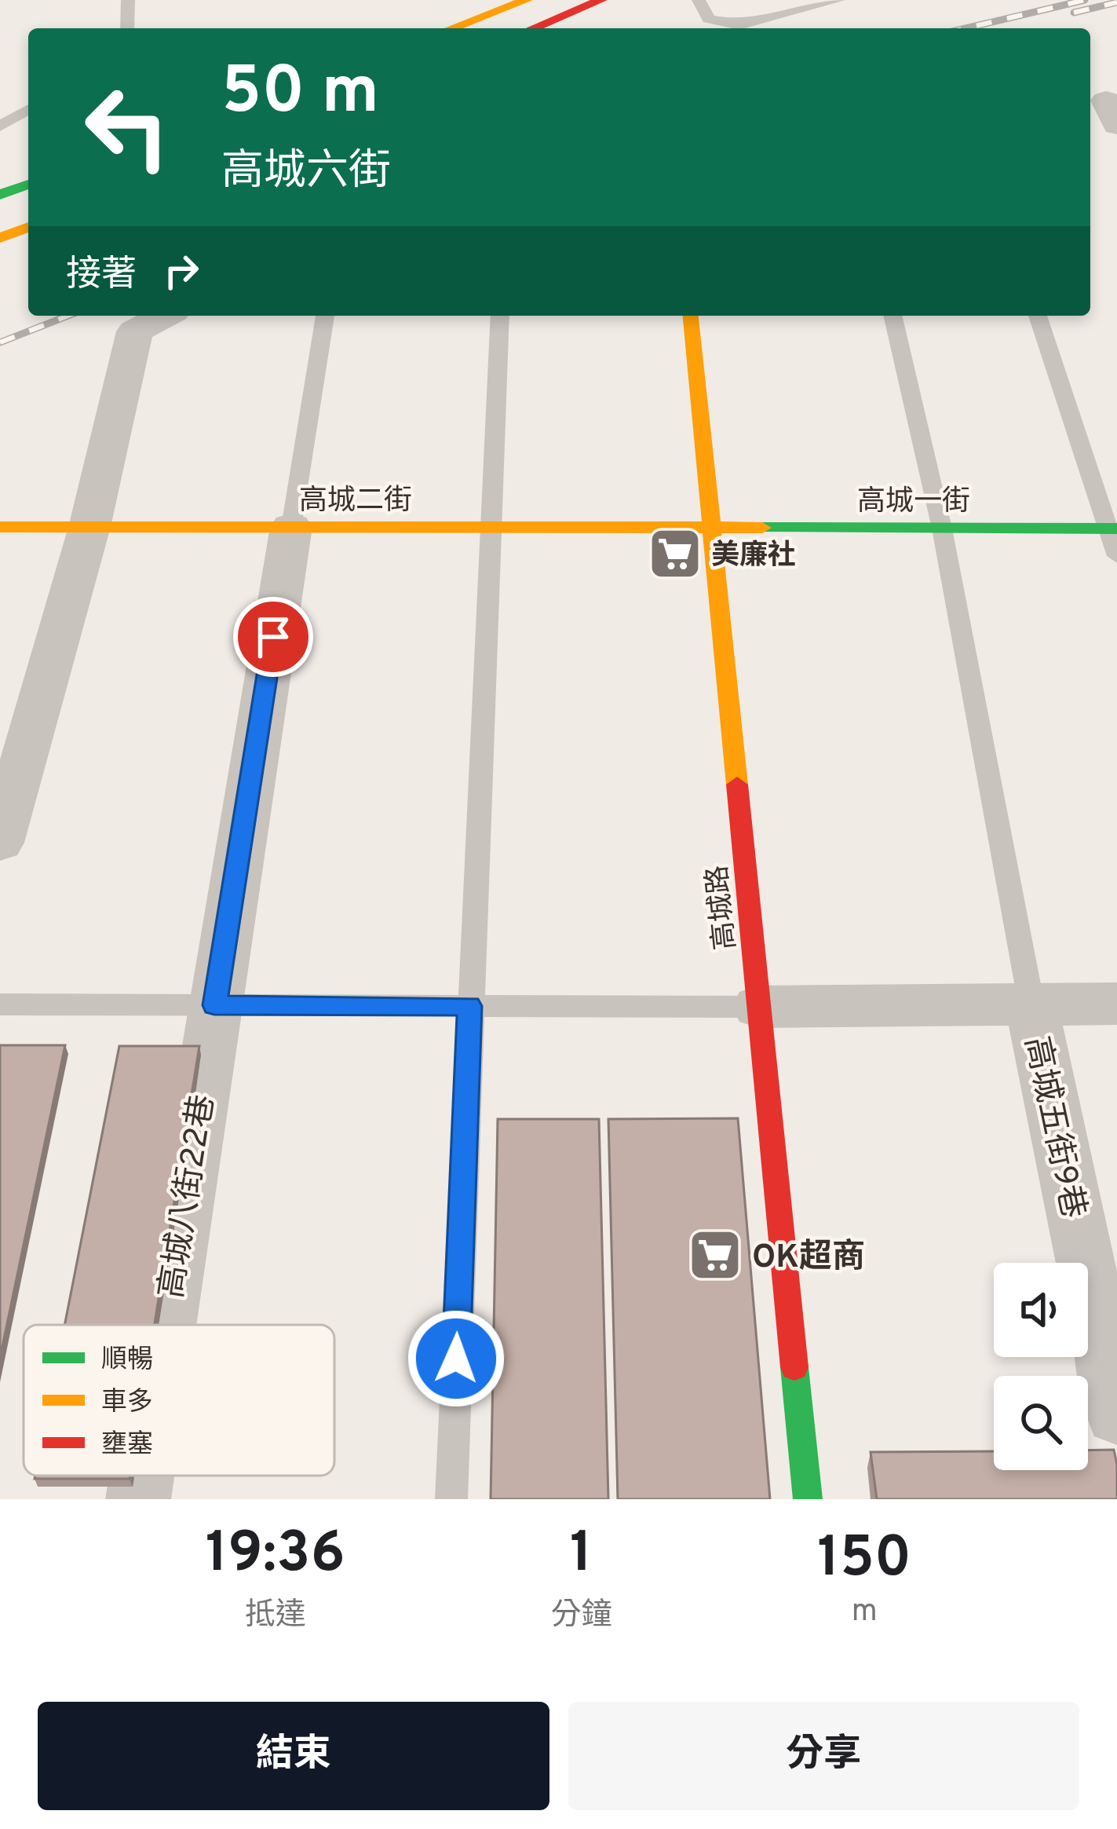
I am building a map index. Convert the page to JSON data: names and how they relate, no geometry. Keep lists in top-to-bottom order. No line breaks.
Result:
{"streets":{"street":["高城二街","高城一街","高城路","高城五街9巷","高城八街22巷"]},"crossings":[["高城二街","高城一街"],["高城二街","高城路"],["高城二街","高城八街22巷"],["高城一街","高城路"]],"places":{"supermarket":["美廉社","OK超商"]},"legend":["順暢","車多","壅塞"],"page":{"turn":["50 m","高城六街"],"then":"接著","eta":["19:36","抵達","1","分鐘","150","m"],"buttons":["結束","分享"]}}
